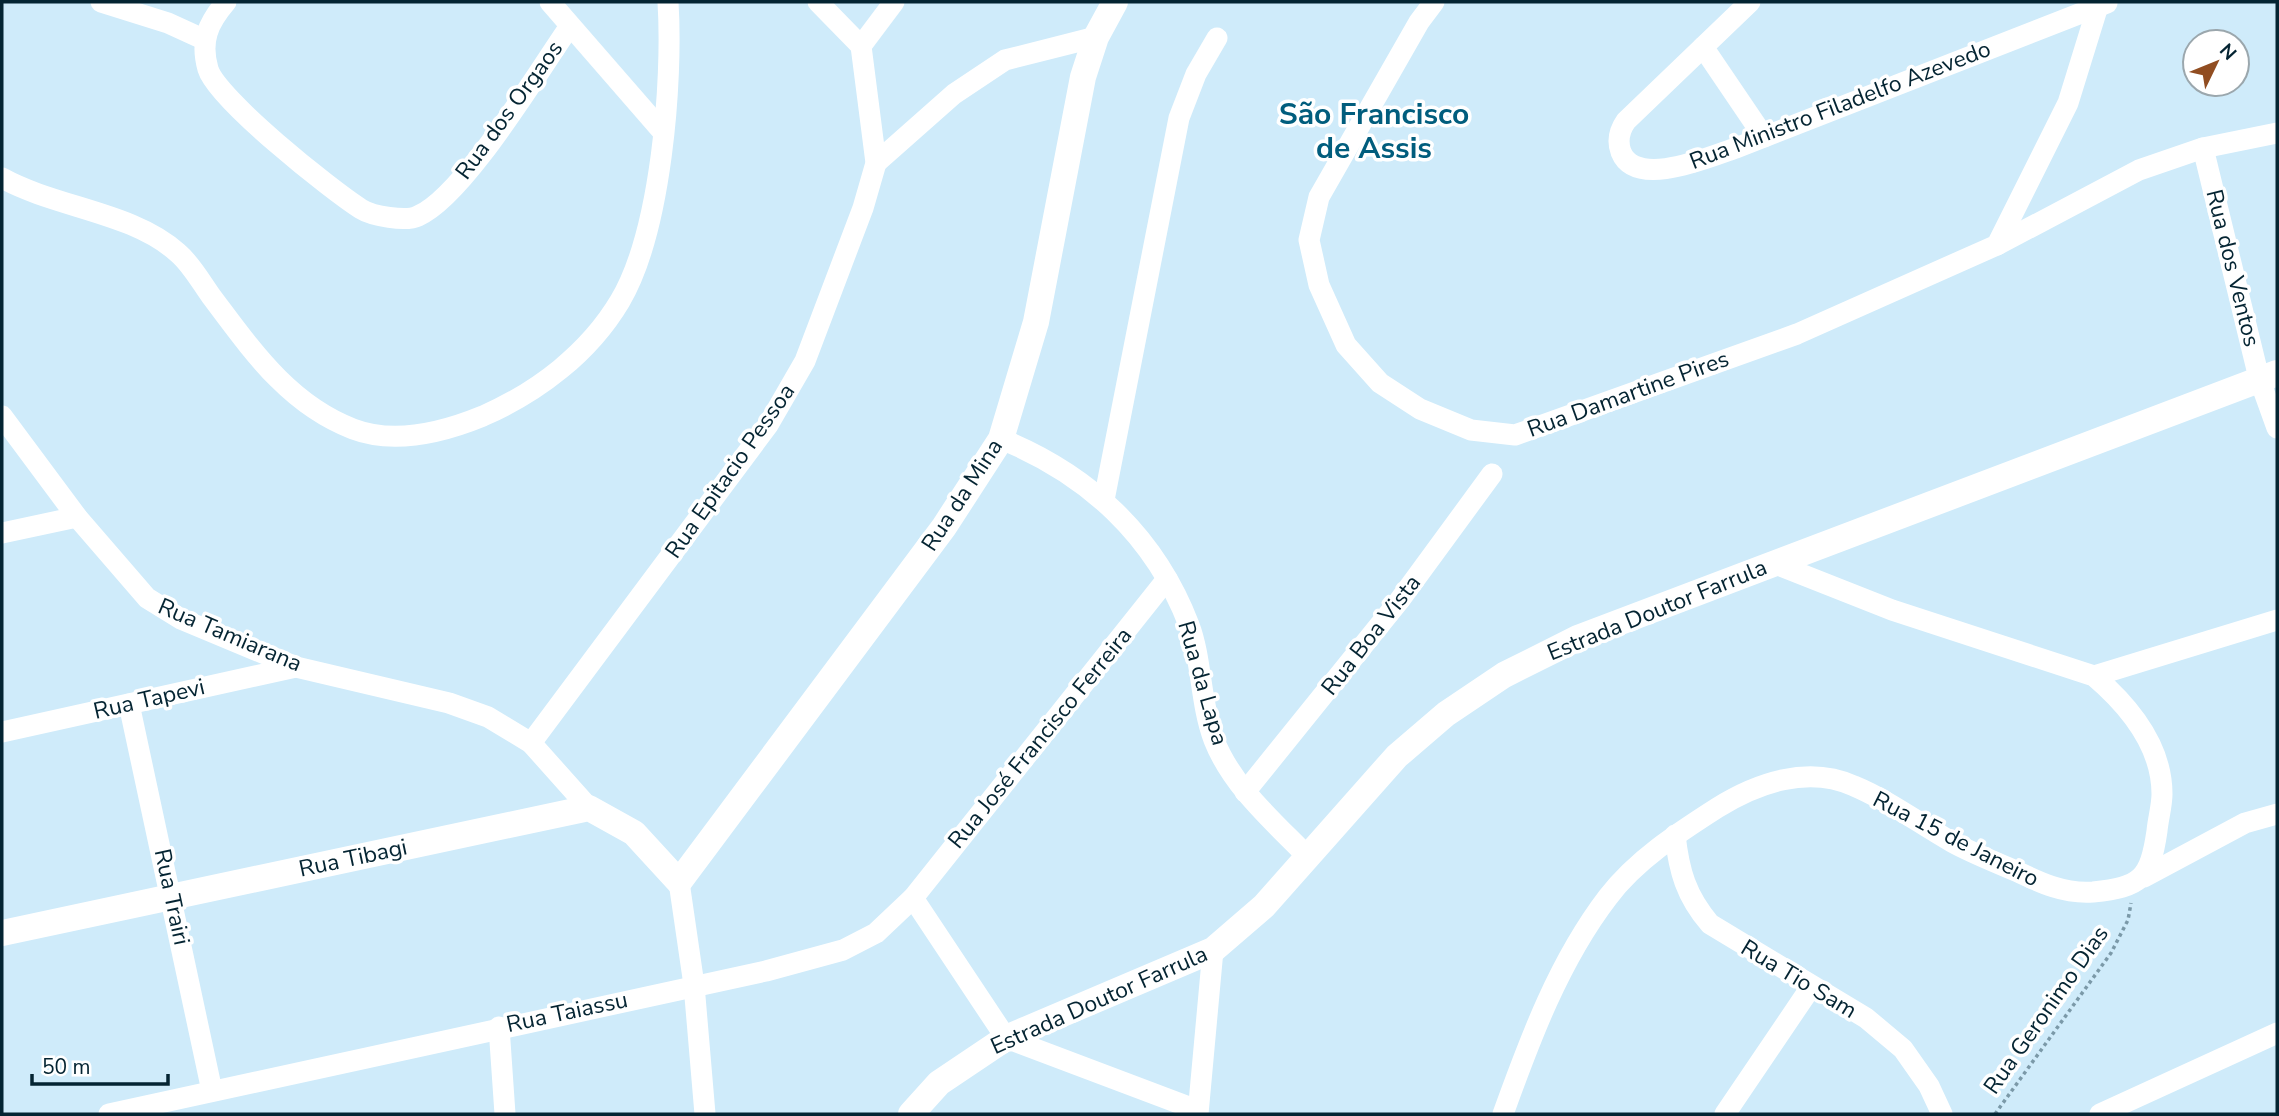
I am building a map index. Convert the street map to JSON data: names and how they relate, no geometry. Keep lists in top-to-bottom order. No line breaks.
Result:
{"streets":{"street":["Rua Ministro Filadelfo Azevedo","Rua dos Orgaos","Rua dos Ventos","Rua Damartine Pires","Rua Epitacio Pessoa","Rua da Mina","Estrada Doutor Farrula","Rua Tamiarana","Rua Boa Vista","Rua da Lapa","Rua Tapevi","Rua José Francisco Ferreira","Rua 15 de Janeiro","Rua Tibagi","Rua Trairi","Rua Tio Sam","Rua Taiassu"],"path":["Rua Geronimo Dias"]},"crossings":[["Rua dos Ventos","Rua Damartine Pires"],["Rua dos Ventos","Estrada Doutor Farrula"],["Rua Epitacio Pessoa","Rua Tamiarana"],["Rua da Mina","Rua da Lapa"],["Estrada Doutor Farrula","Rua da Lapa"],["Rua Tamiarana","Rua Tapevi"],["Rua Tamiarana","Rua Tibagi"],["Rua Boa Vista","Rua da Lapa"],["Rua da Lapa","Rua José Francisco Ferreira"],["Rua Tapevi","Rua Trairi"],["Rua José Francisco Ferreira","Rua Taiassu"],["Rua 15 de Janeiro","Rua Tio Sam"],["Rua 15 de Janeiro","Rua Geronimo Dias"],["Rua Tibagi","Rua Trairi"],["Rua Trairi","Rua Taiassu"]],"districts":["São Francisco de Assis"],"scale_bar":"50 m","north":"top right"}
